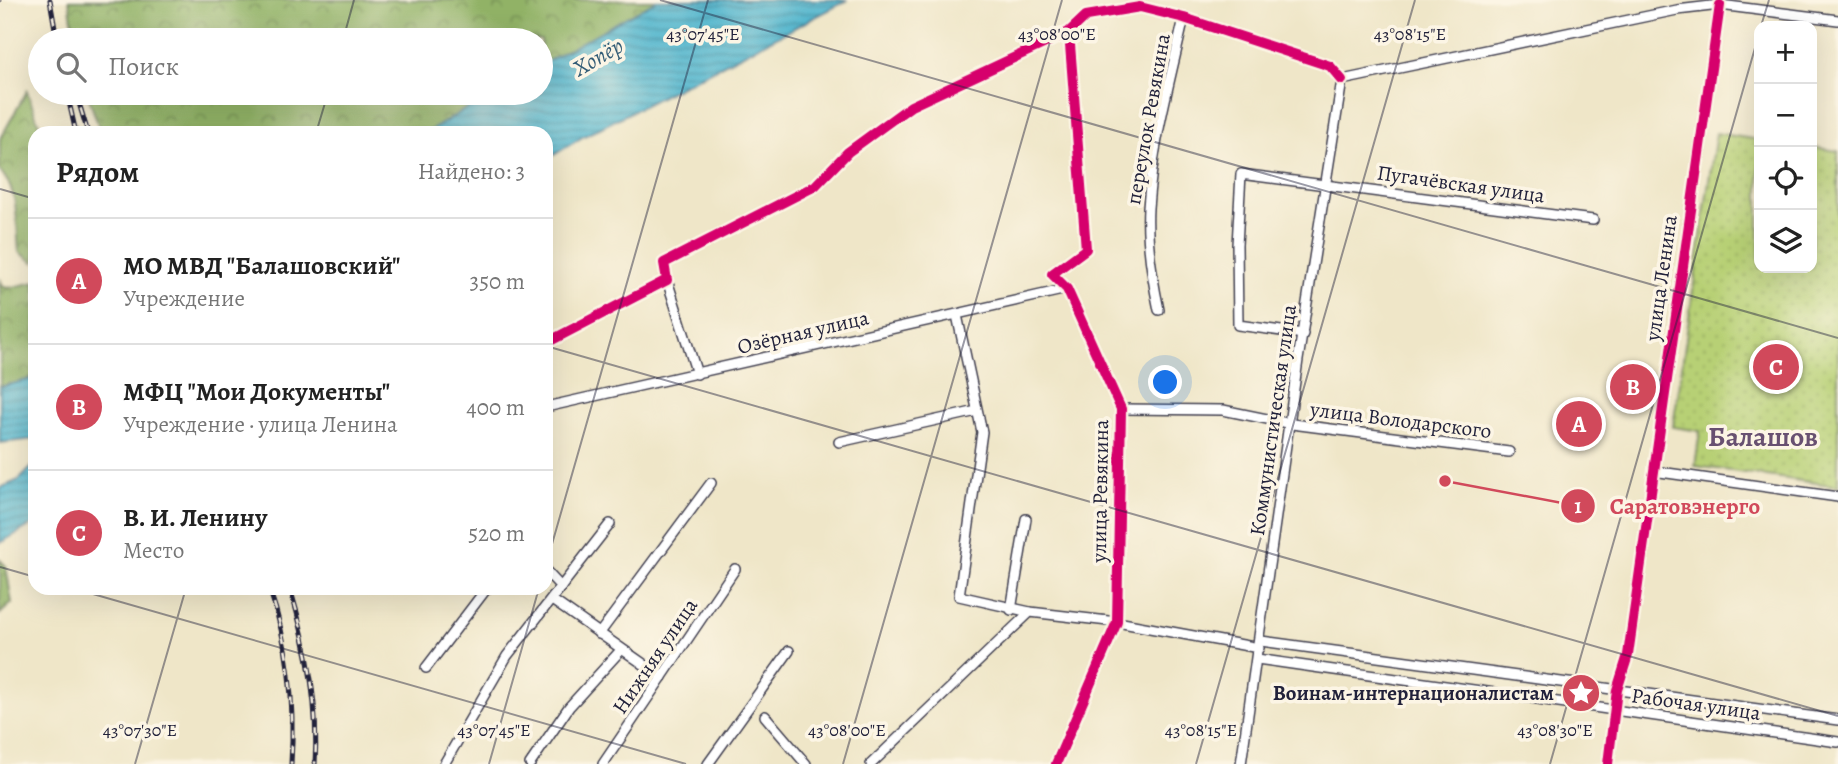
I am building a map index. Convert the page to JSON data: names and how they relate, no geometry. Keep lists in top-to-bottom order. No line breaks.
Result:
{"streets":{"street":["переулок Ревякина","Пугачёвская улица","улица Ленина","Озёрная улица","Коммунистическая улица","улица Володарского","улица Ревякина","Нижняя улица","Рабочая улица"]},"crossings":[["Пугачёвская улица","Коммунистическая улица"],["улица Ленина","Рабочая улица"],["Озёрная улица","улица Ревякина"],["Коммунистическая улица","улица Володарского"],["Коммунистическая улица","Рабочая улица"],["улица Володарского","улица Ревякина"],["улица Ревякина","Рабочая улица"]],"districts":["Балашов"],"water":["Хопёр"],"places":{"other":["Саратовэнерго"],"place":["Воинам-интернационалистам"]},"page":{"map_buttons":["+","−"],"search":"Поиск","heading":["Рядом","Найдено: 3"],"list":[{"mark":"A","name":"МО МВД \"Балашовский\"","note":"Учреждение","value":"350 m"},{"mark":"B","name":"МФЦ \"Мои Документы\"","note":"Учреждение · улица Ленина","value":"400 m"},{"mark":"C","name":"В. И. Ленину","note":"Место","value":"520 m"}],"pins":["C","B","A"]},"coordinates":["43°07'45\"E","43°08'00\"E","43°08'15\"E","43°07'30\"E","43°08'30\"E"]}
